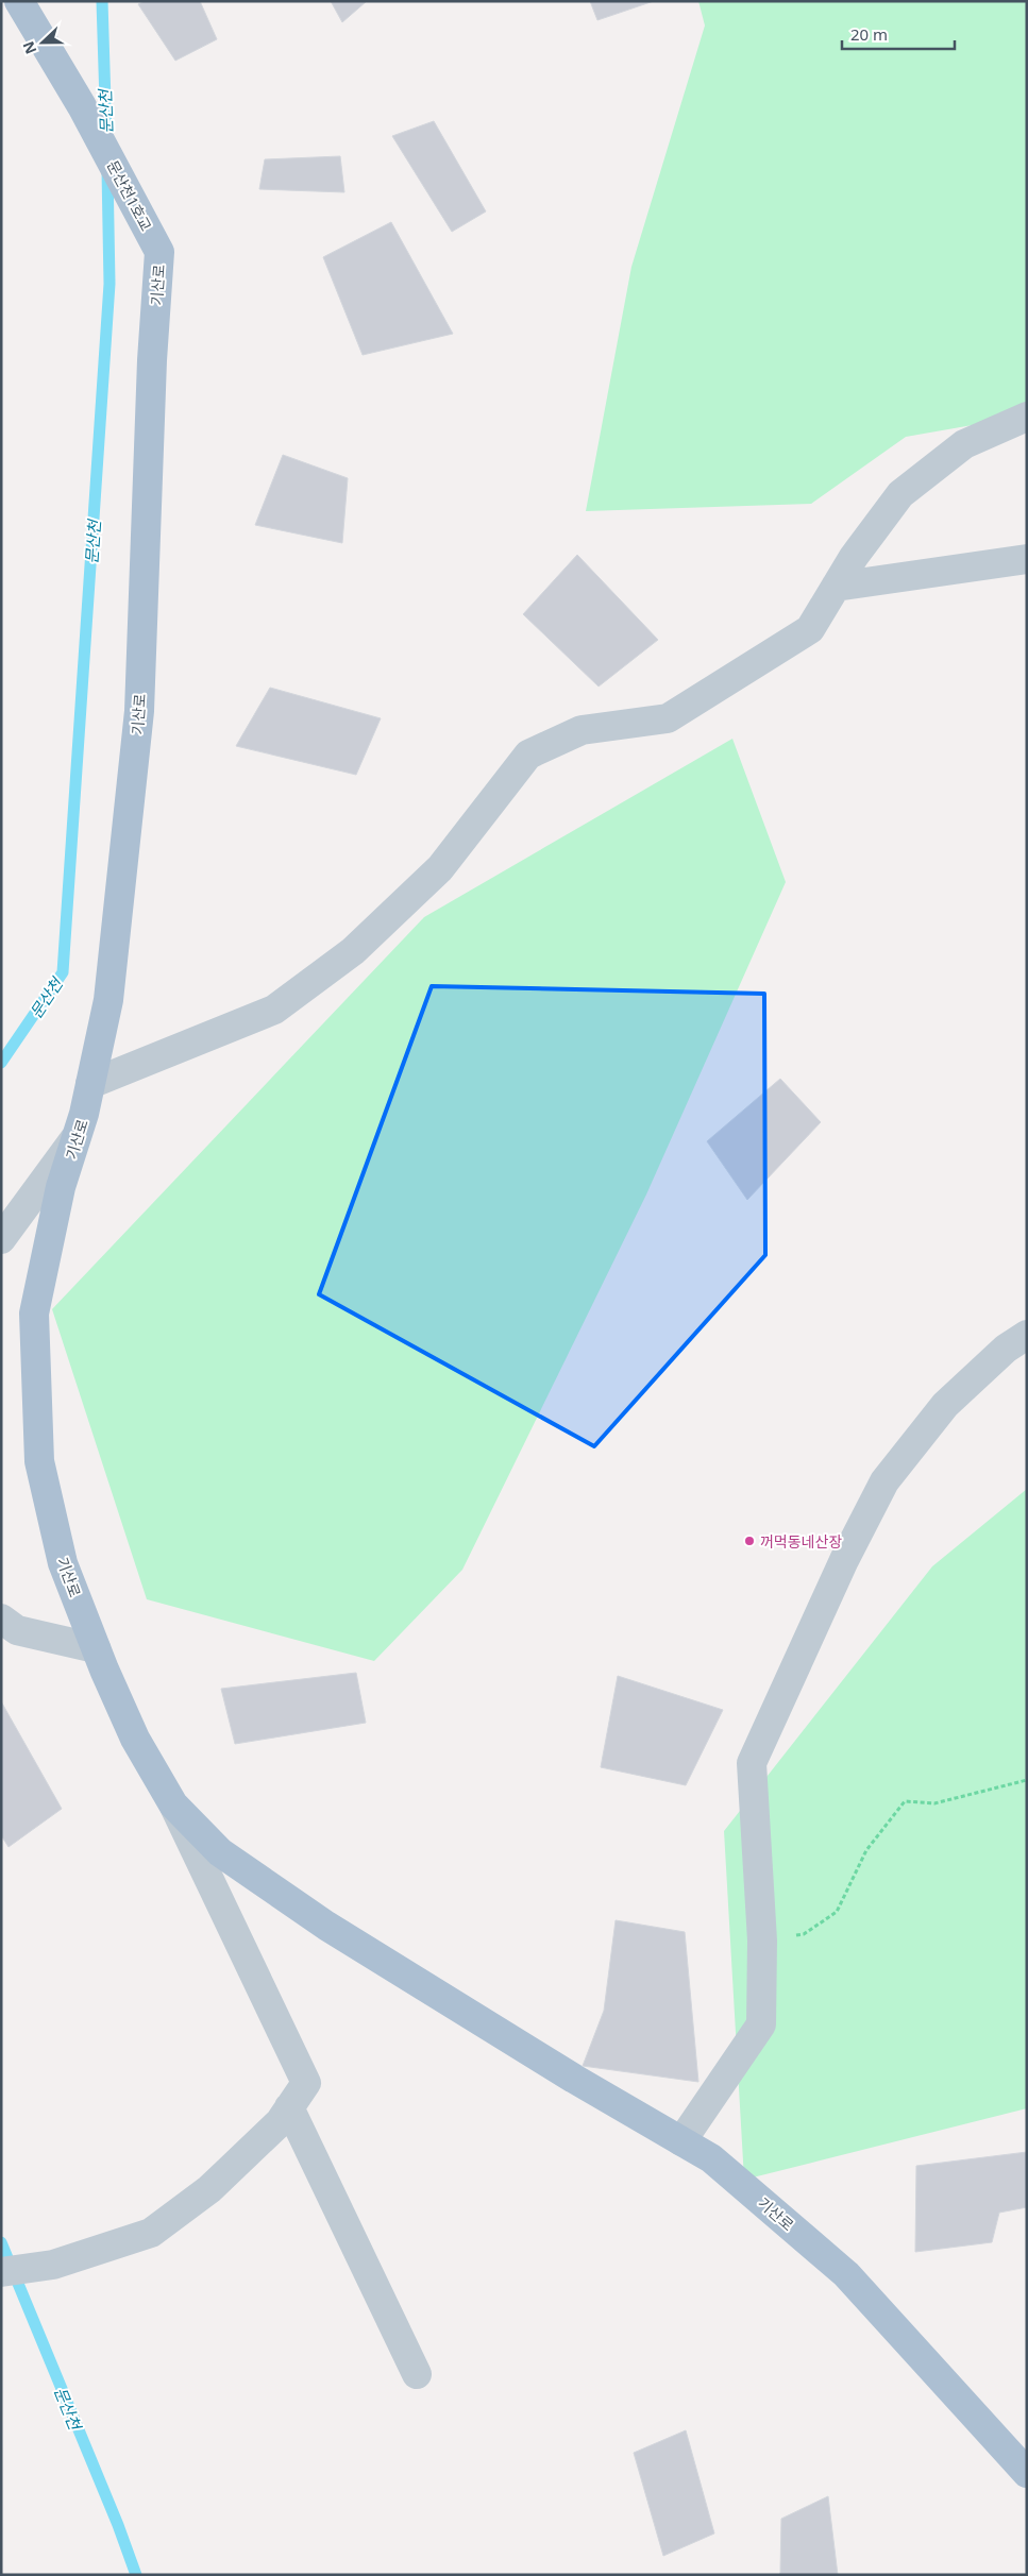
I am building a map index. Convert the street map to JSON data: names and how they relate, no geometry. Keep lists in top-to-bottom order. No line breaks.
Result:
{"streets":{"main road":["문산천1호교","기산로"]},"crossings":[["문산천1호교","기산로"]],"water":["문산천"],"places":["꺼먹동네산장"],"scale_bar":"20 m","north":"left"}
